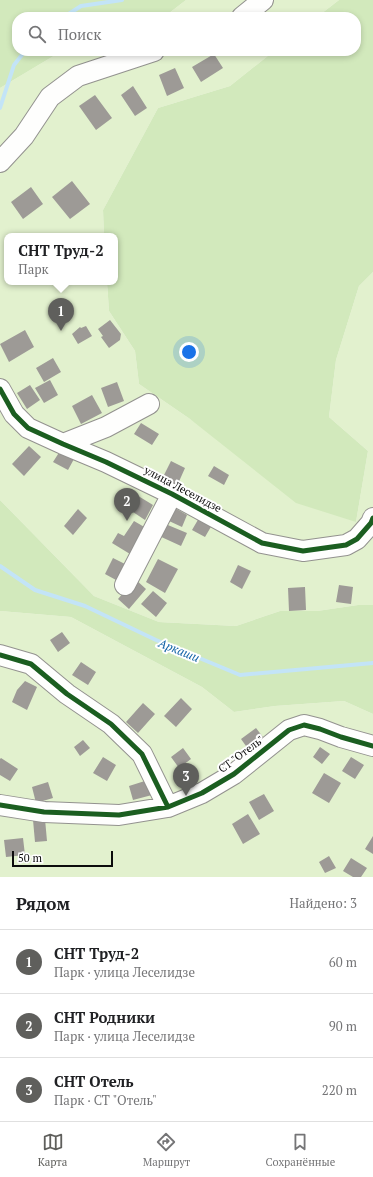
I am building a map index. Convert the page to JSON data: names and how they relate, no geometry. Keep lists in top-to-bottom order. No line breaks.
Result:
{"streets":{"street":["улица Леселидзе","СТ \"Отель\""]},"water":["Аркаши"],"scale_bar":"50 m","page":{"search":"Поиск","popup":["СНТ Труд-2","Парк"],"pins":["1","2","3"],"scale":"50 m","heading":["Рядом","Найдено: 3"],"list":[{"mark":"1","name":"СНТ Труд-2","note":"Парк · улица Леселидзе","value":"60 m"},{"mark":"2","name":"СНТ Родники","note":"Парк · улица Леселидзе","value":"90 m"},{"mark":"3","name":"СНТ Отель","note":"Парк · СТ \"Отель\"","value":"220 m"}],"nav":["Карта","Маршрут","Сохранённые"]}}
